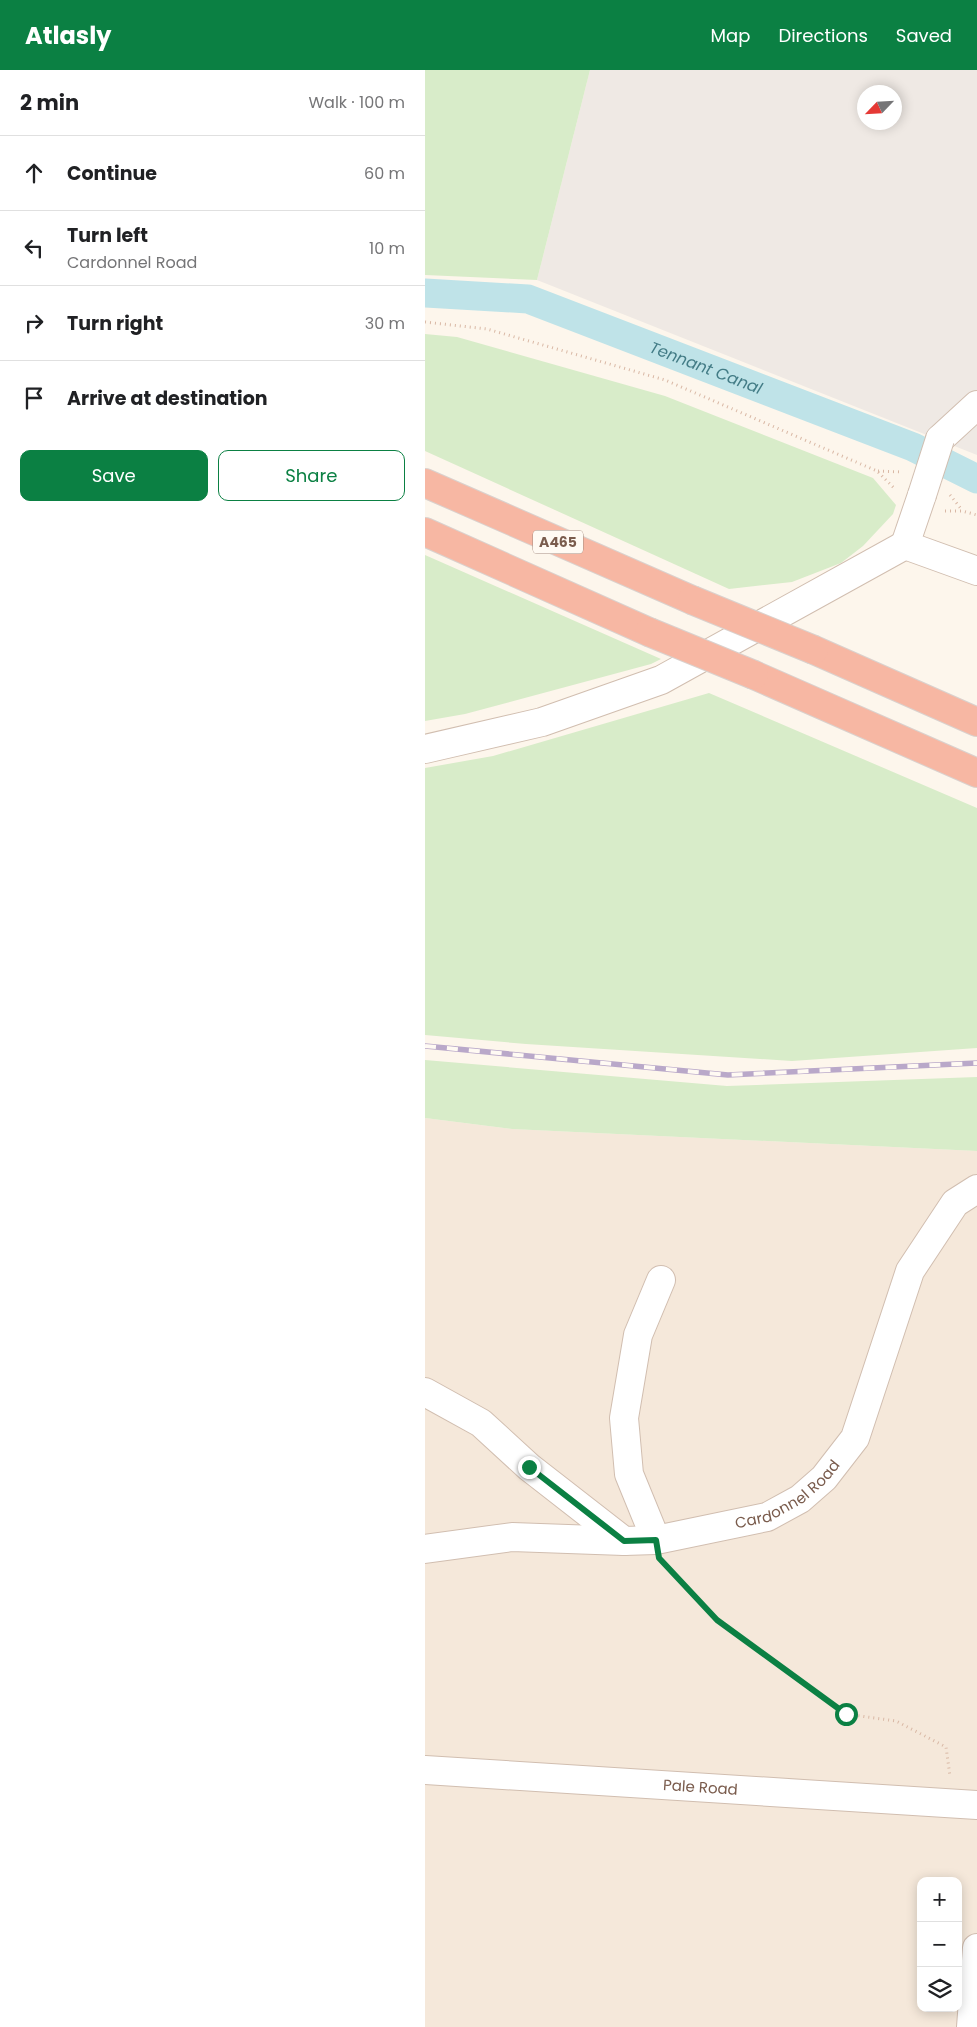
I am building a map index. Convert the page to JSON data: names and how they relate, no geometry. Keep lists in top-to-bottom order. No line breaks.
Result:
{"streets":{"highway":["A465"],"street":["Cardonnel Road","Pale Road"]},"water":["Tennant Canal"],"north":"bottom left","page":{"header":"Atlasly","nav":["Map","Directions","Saved"],"heading":["2 min","Walk · 100 m"],"list":[["Continue","60 m"],["Turn left","Cardonnel Road","10 m"],["Turn right","30 m"],"Arrive at destination"],"buttons":["Save","Share"],"map_buttons":["+","−"]}}
